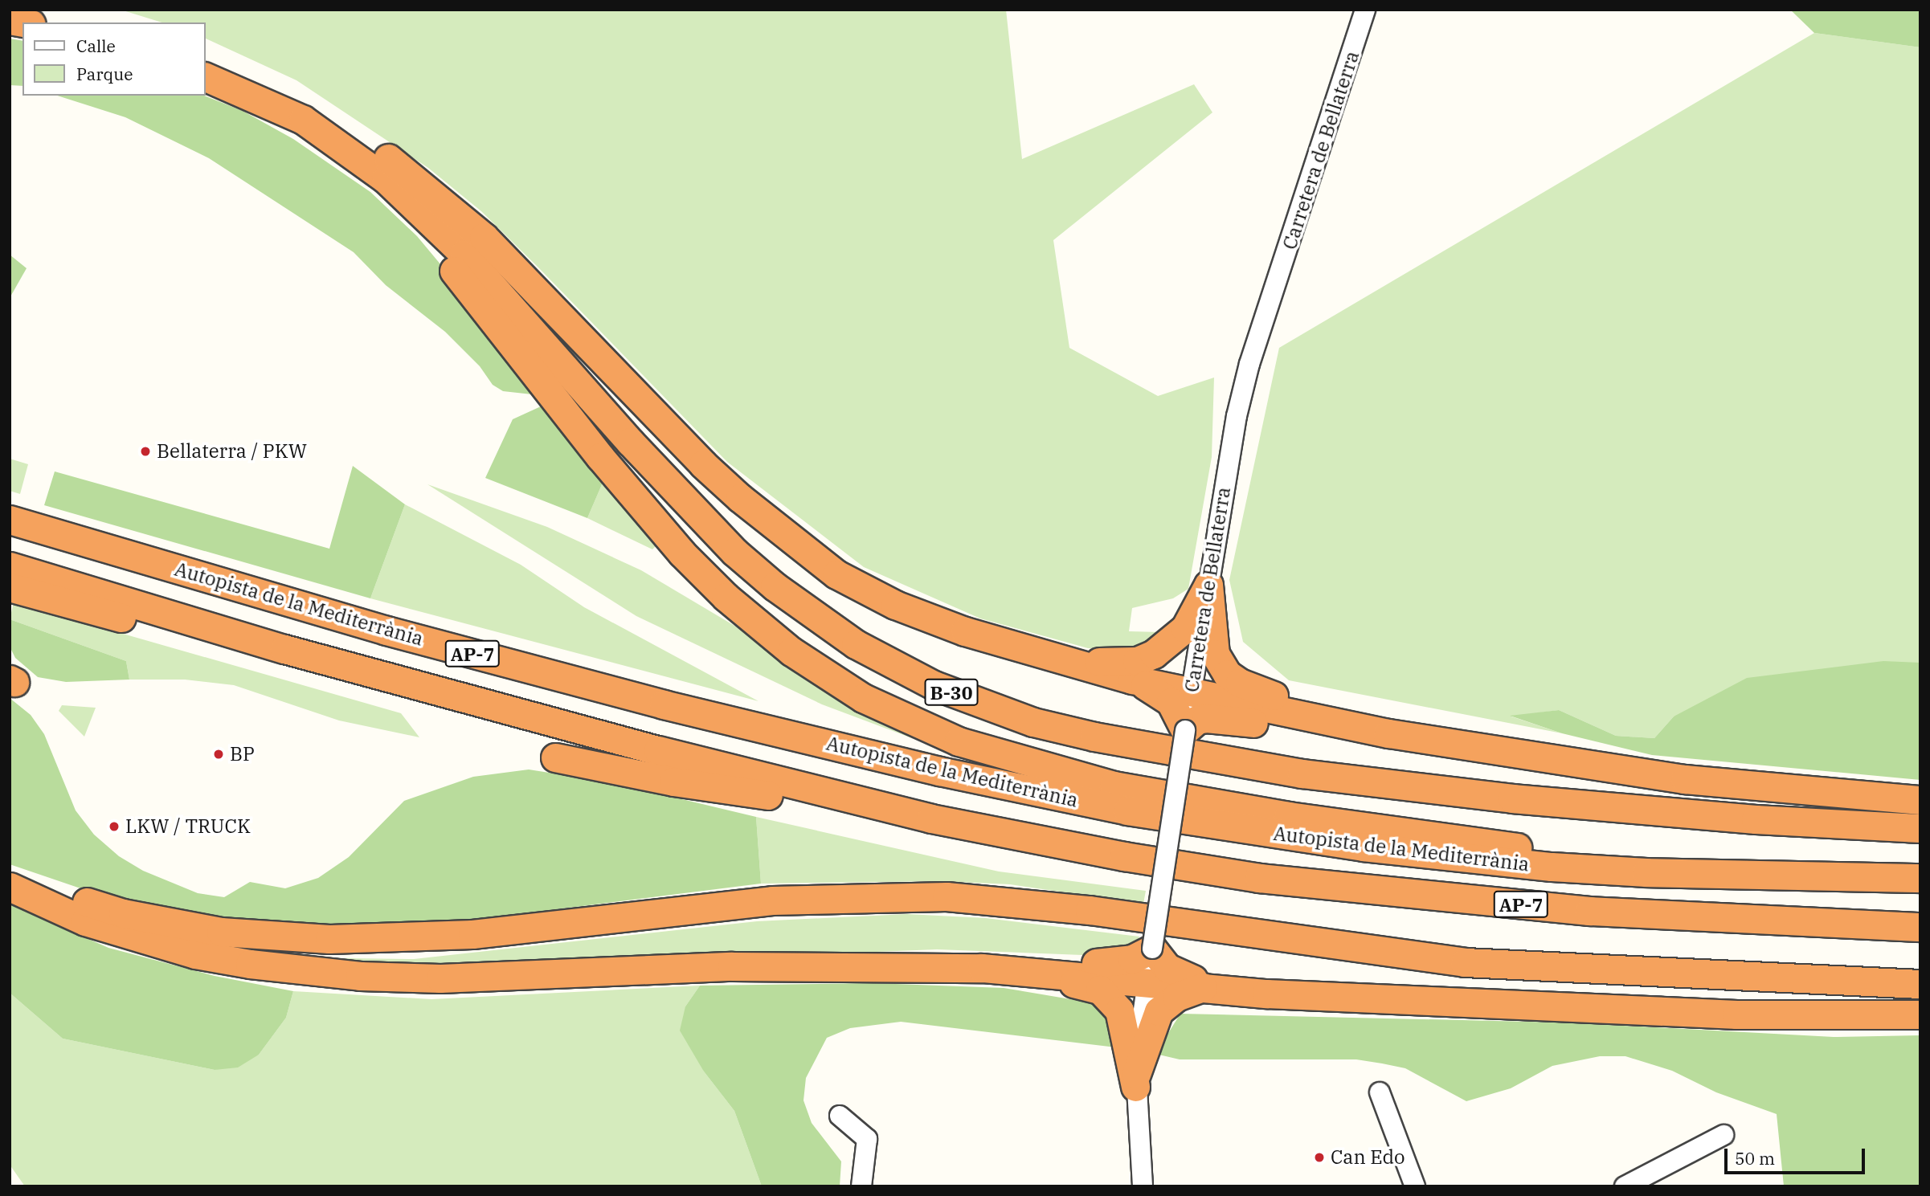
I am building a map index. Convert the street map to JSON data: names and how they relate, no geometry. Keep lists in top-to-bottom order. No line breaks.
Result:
{"streets":{"highway":["Autopista de la Mediterrània","AP-7","B-30"],"street":["Carretera de Bellaterra"]},"places":["Bellaterra / PKW","BP","LKW / TRUCK","Can Edo"],"legend":["Calle","Parque"],"scale_bar":"50 m"}
